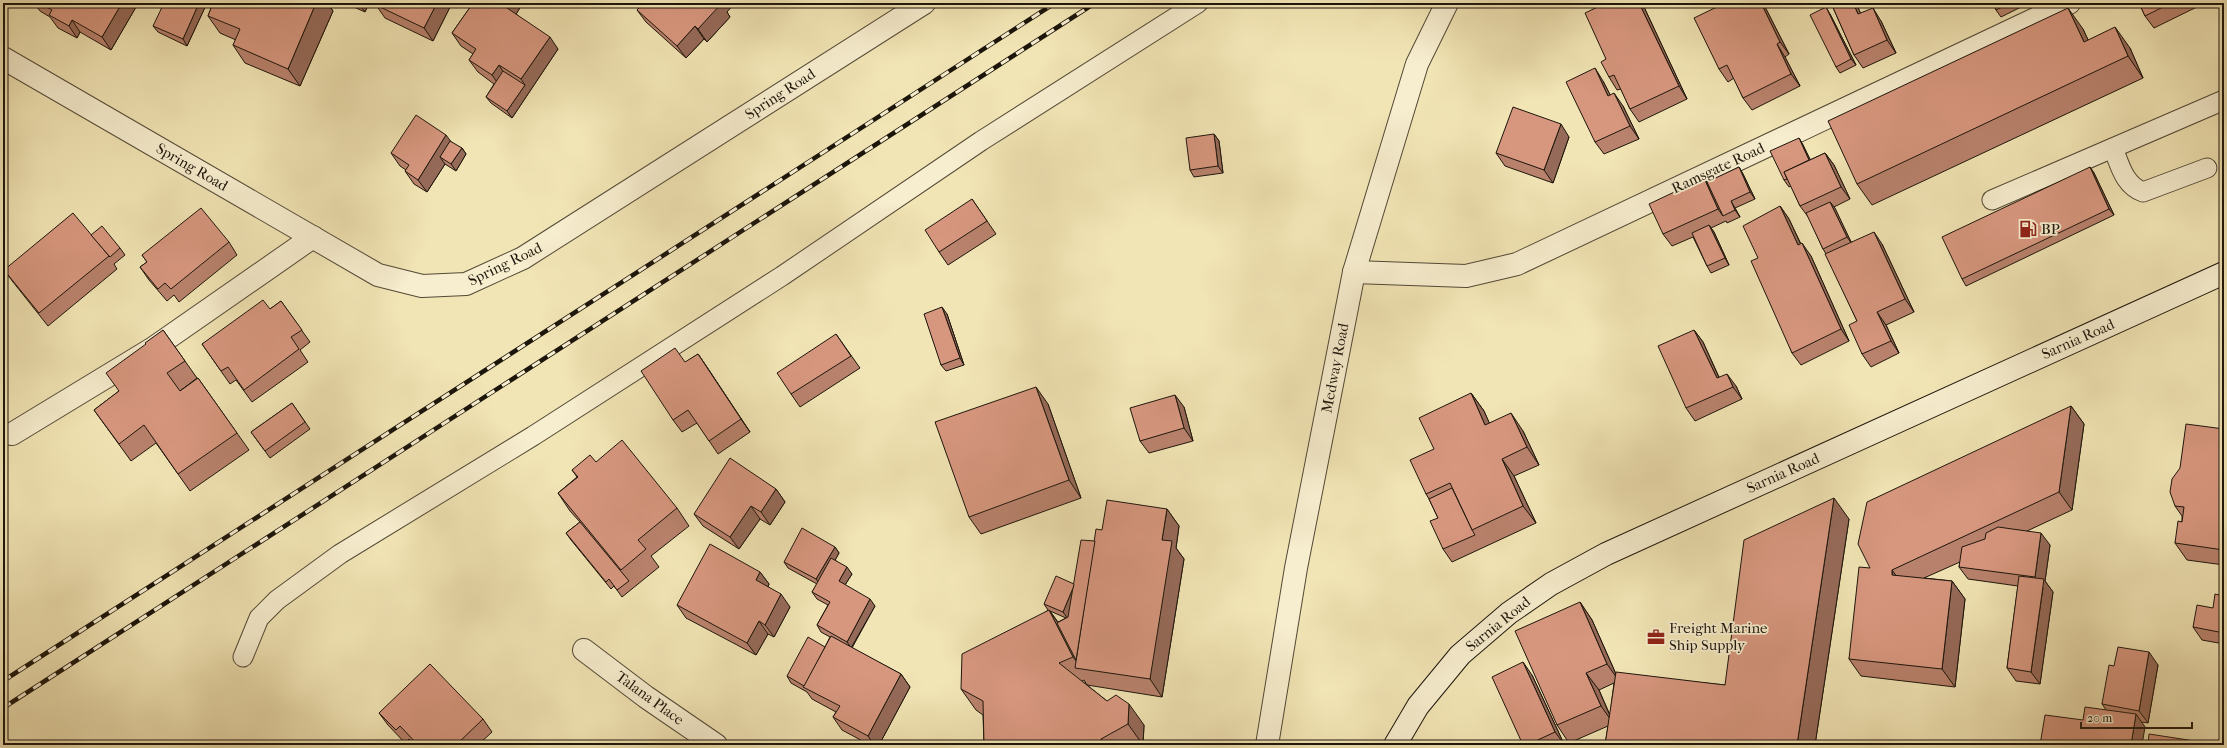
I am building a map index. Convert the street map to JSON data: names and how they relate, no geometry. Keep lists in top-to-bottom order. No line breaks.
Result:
{"streets":{"street":["Spring Road","Ramsgate Road","Sarnia Road","Medway Road","Talana Place"]},"crossings":[["Ramsgate Road","Medway Road"]],"places":{"fuel station":["BP"],"office":["Freight Marine Ship Supply"]},"scale_bar":"20 m"}
